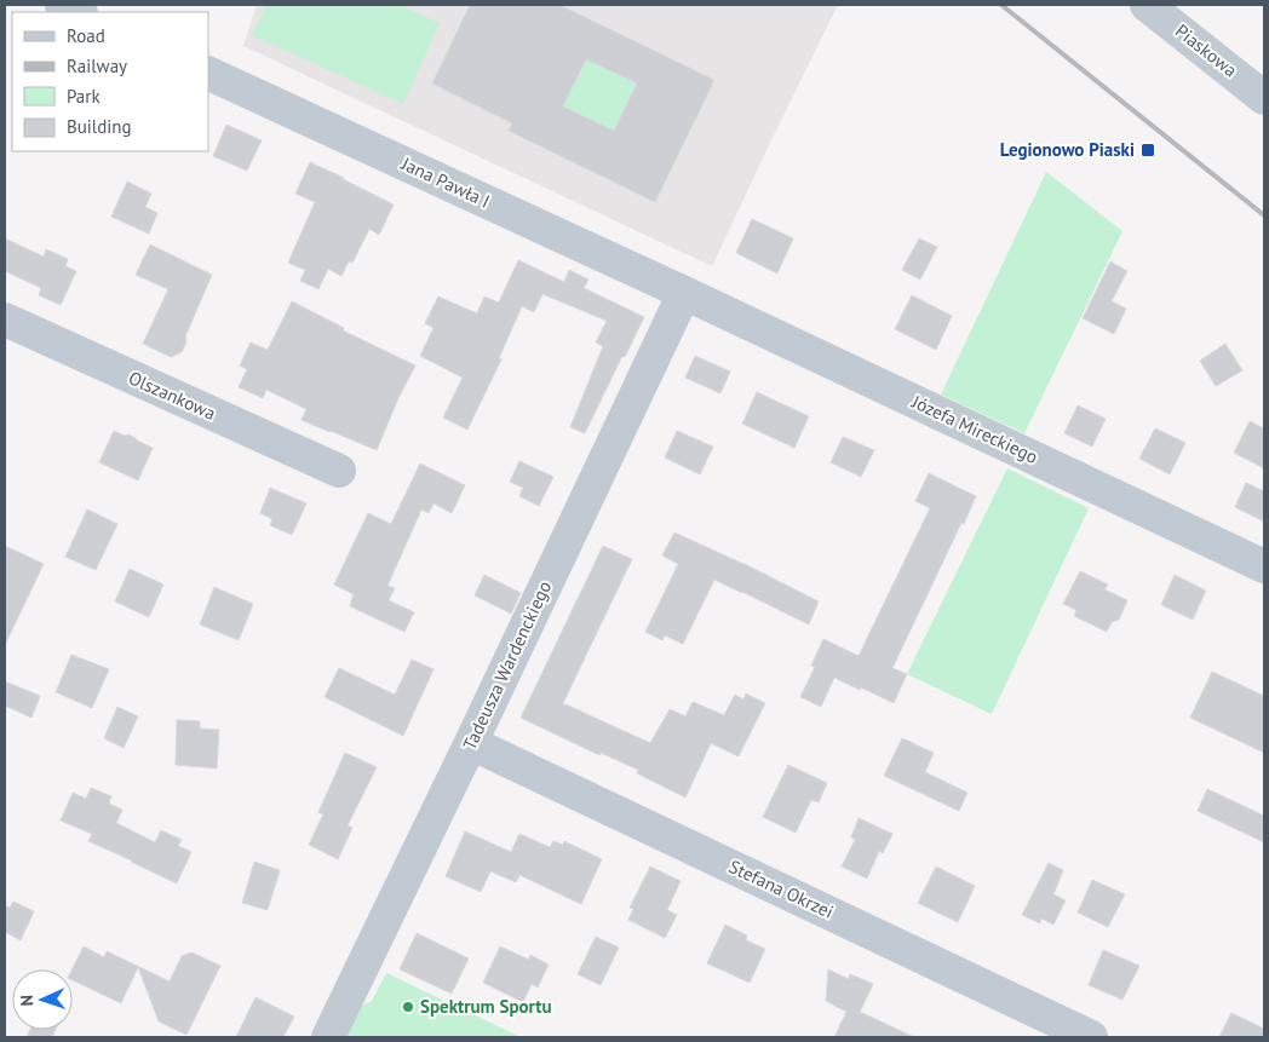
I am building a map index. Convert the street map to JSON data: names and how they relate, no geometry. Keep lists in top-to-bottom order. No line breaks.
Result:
{"streets":{"street":["Piaskowa","Jana Pawła I","Olszankowa","Józefa Mireckiego","Tadeusza Wardenckiego","Stefana Okrzei"]},"crossings":[["Jana Pawła I","Józefa Mireckiego"],["Jana Pawła I","Tadeusza Wardenckiego"],["Józefa Mireckiego","Tadeusza Wardenckiego"],["Tadeusza Wardenckiego","Stefana Okrzei"]],"places":{"transit":["Legionowo Piaski"],"other":["Spektrum Sportu"]},"legend":["Road","Railway","Park","Building"],"north":"left"}
